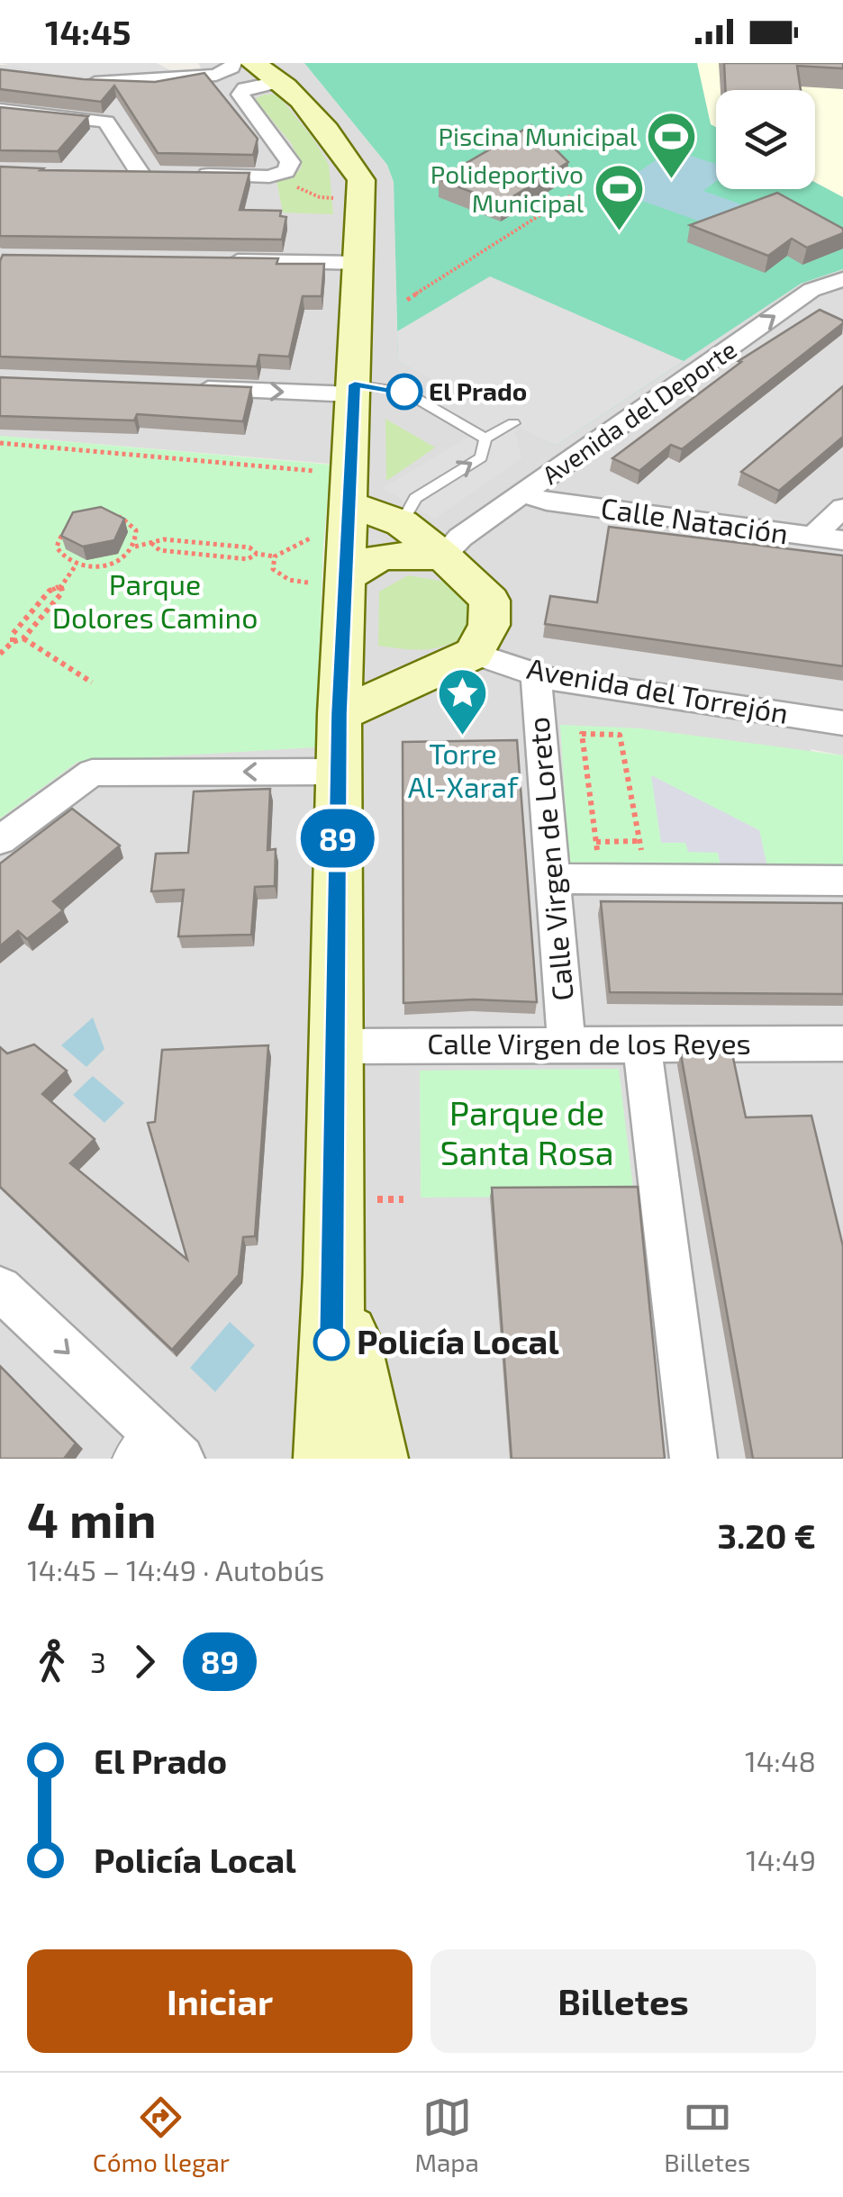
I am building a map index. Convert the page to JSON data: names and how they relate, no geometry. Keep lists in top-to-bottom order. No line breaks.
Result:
{"streets":{"street":["Avenida del Deporte","Calle Natación","Avenida del Torrejón","Calle Virgen de Loreto","Calle Virgen de los Reyes"]},"crossings":[["Avenida del Deporte","Calle Natación"],["Avenida del Deporte","Avenida del Torrejón"],["Avenida del Torrejón","Calle Virgen de Loreto"],["Calle Virgen de Loreto","Calle Virgen de los Reyes"]],"one_way":["Avenida del Deporte"],"parks":["Parque Dolores Camino","Parque de Santa Rosa"],"places":{"sports":["Piscina Municipal","Polideportivo Municipal"],"other":["El Prado","Policía Local"],"place":["Torre Al-Xaraf"]},"lines":["bus line 89"],"page":{"status":"14:45","on_map":"89","heading":["4 min","14:45 – 14:49 · Autobús","3.20 €"],"legs":["3","89"],"list":[{"name":"El Prado","value":"14:48"},{"name":"Policía Local","value":"14:49"}],"buttons":["Iniciar","Billetes"],"tabs":["Cómo llegar","Mapa","Billetes"]}}
